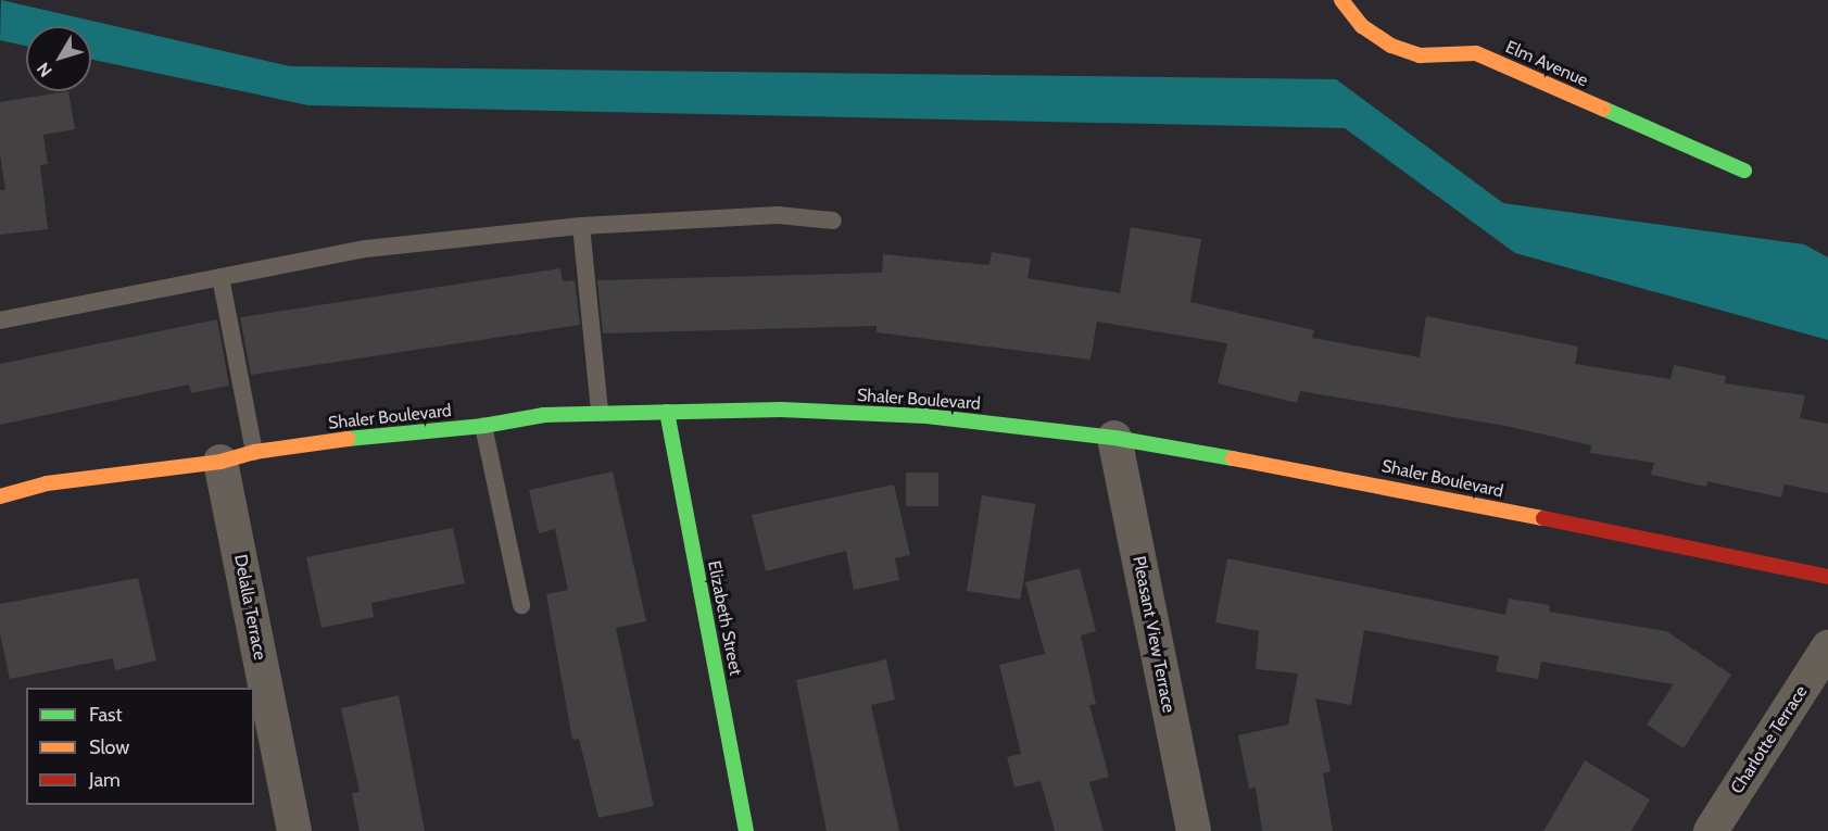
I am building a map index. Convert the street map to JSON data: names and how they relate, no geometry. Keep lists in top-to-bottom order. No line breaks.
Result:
{"streets":{"street":["Elm Avenue","Shaler Boulevard","Delalla Terrace","Elizabeth Street","Pleasant View Terrace","Charlotte Terrace"]},"crossings":[["Shaler Boulevard","Delalla Terrace"],["Shaler Boulevard","Elizabeth Street"],["Shaler Boulevard","Pleasant View Terrace"]],"legend":["Fast","Slow","Jam"],"north":"bottom left"}
